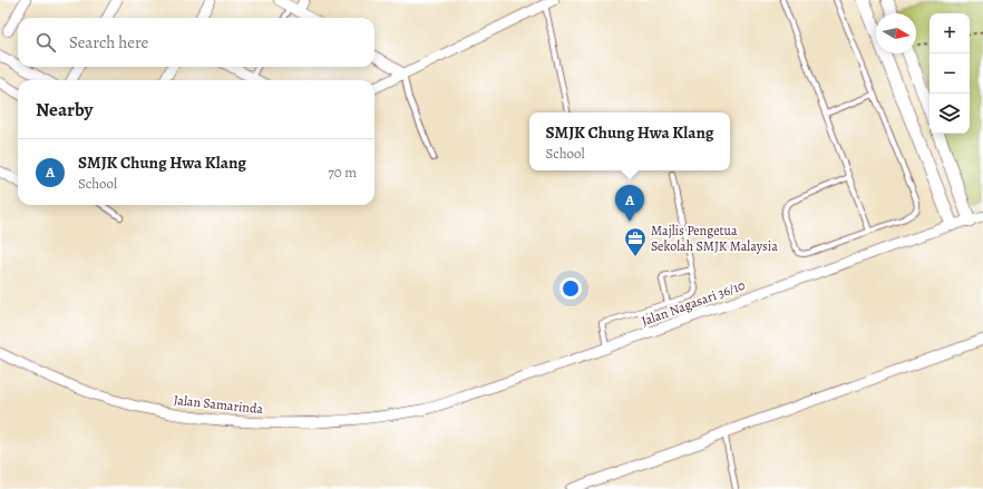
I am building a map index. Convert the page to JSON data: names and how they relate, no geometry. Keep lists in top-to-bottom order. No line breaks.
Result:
{"streets":{"street":["Jalan Nagasari 36/10","Jalan Samarinda"]},"crossings":[["Jalan Nagasari 36/10","Jalan Samarinda"]],"places":{"office":["Majlis Pengetua Sekolah SMJK Malaysia"]},"north":"right","page":{"map_buttons":["+","−"],"search":"Search here","heading":"Nearby","popup":["SMJK Chung Hwa Klang","School"],"list":[{"mark":"A","name":"SMJK Chung Hwa Klang","note":"School","value":"70 m"}],"pins":"A"}}
